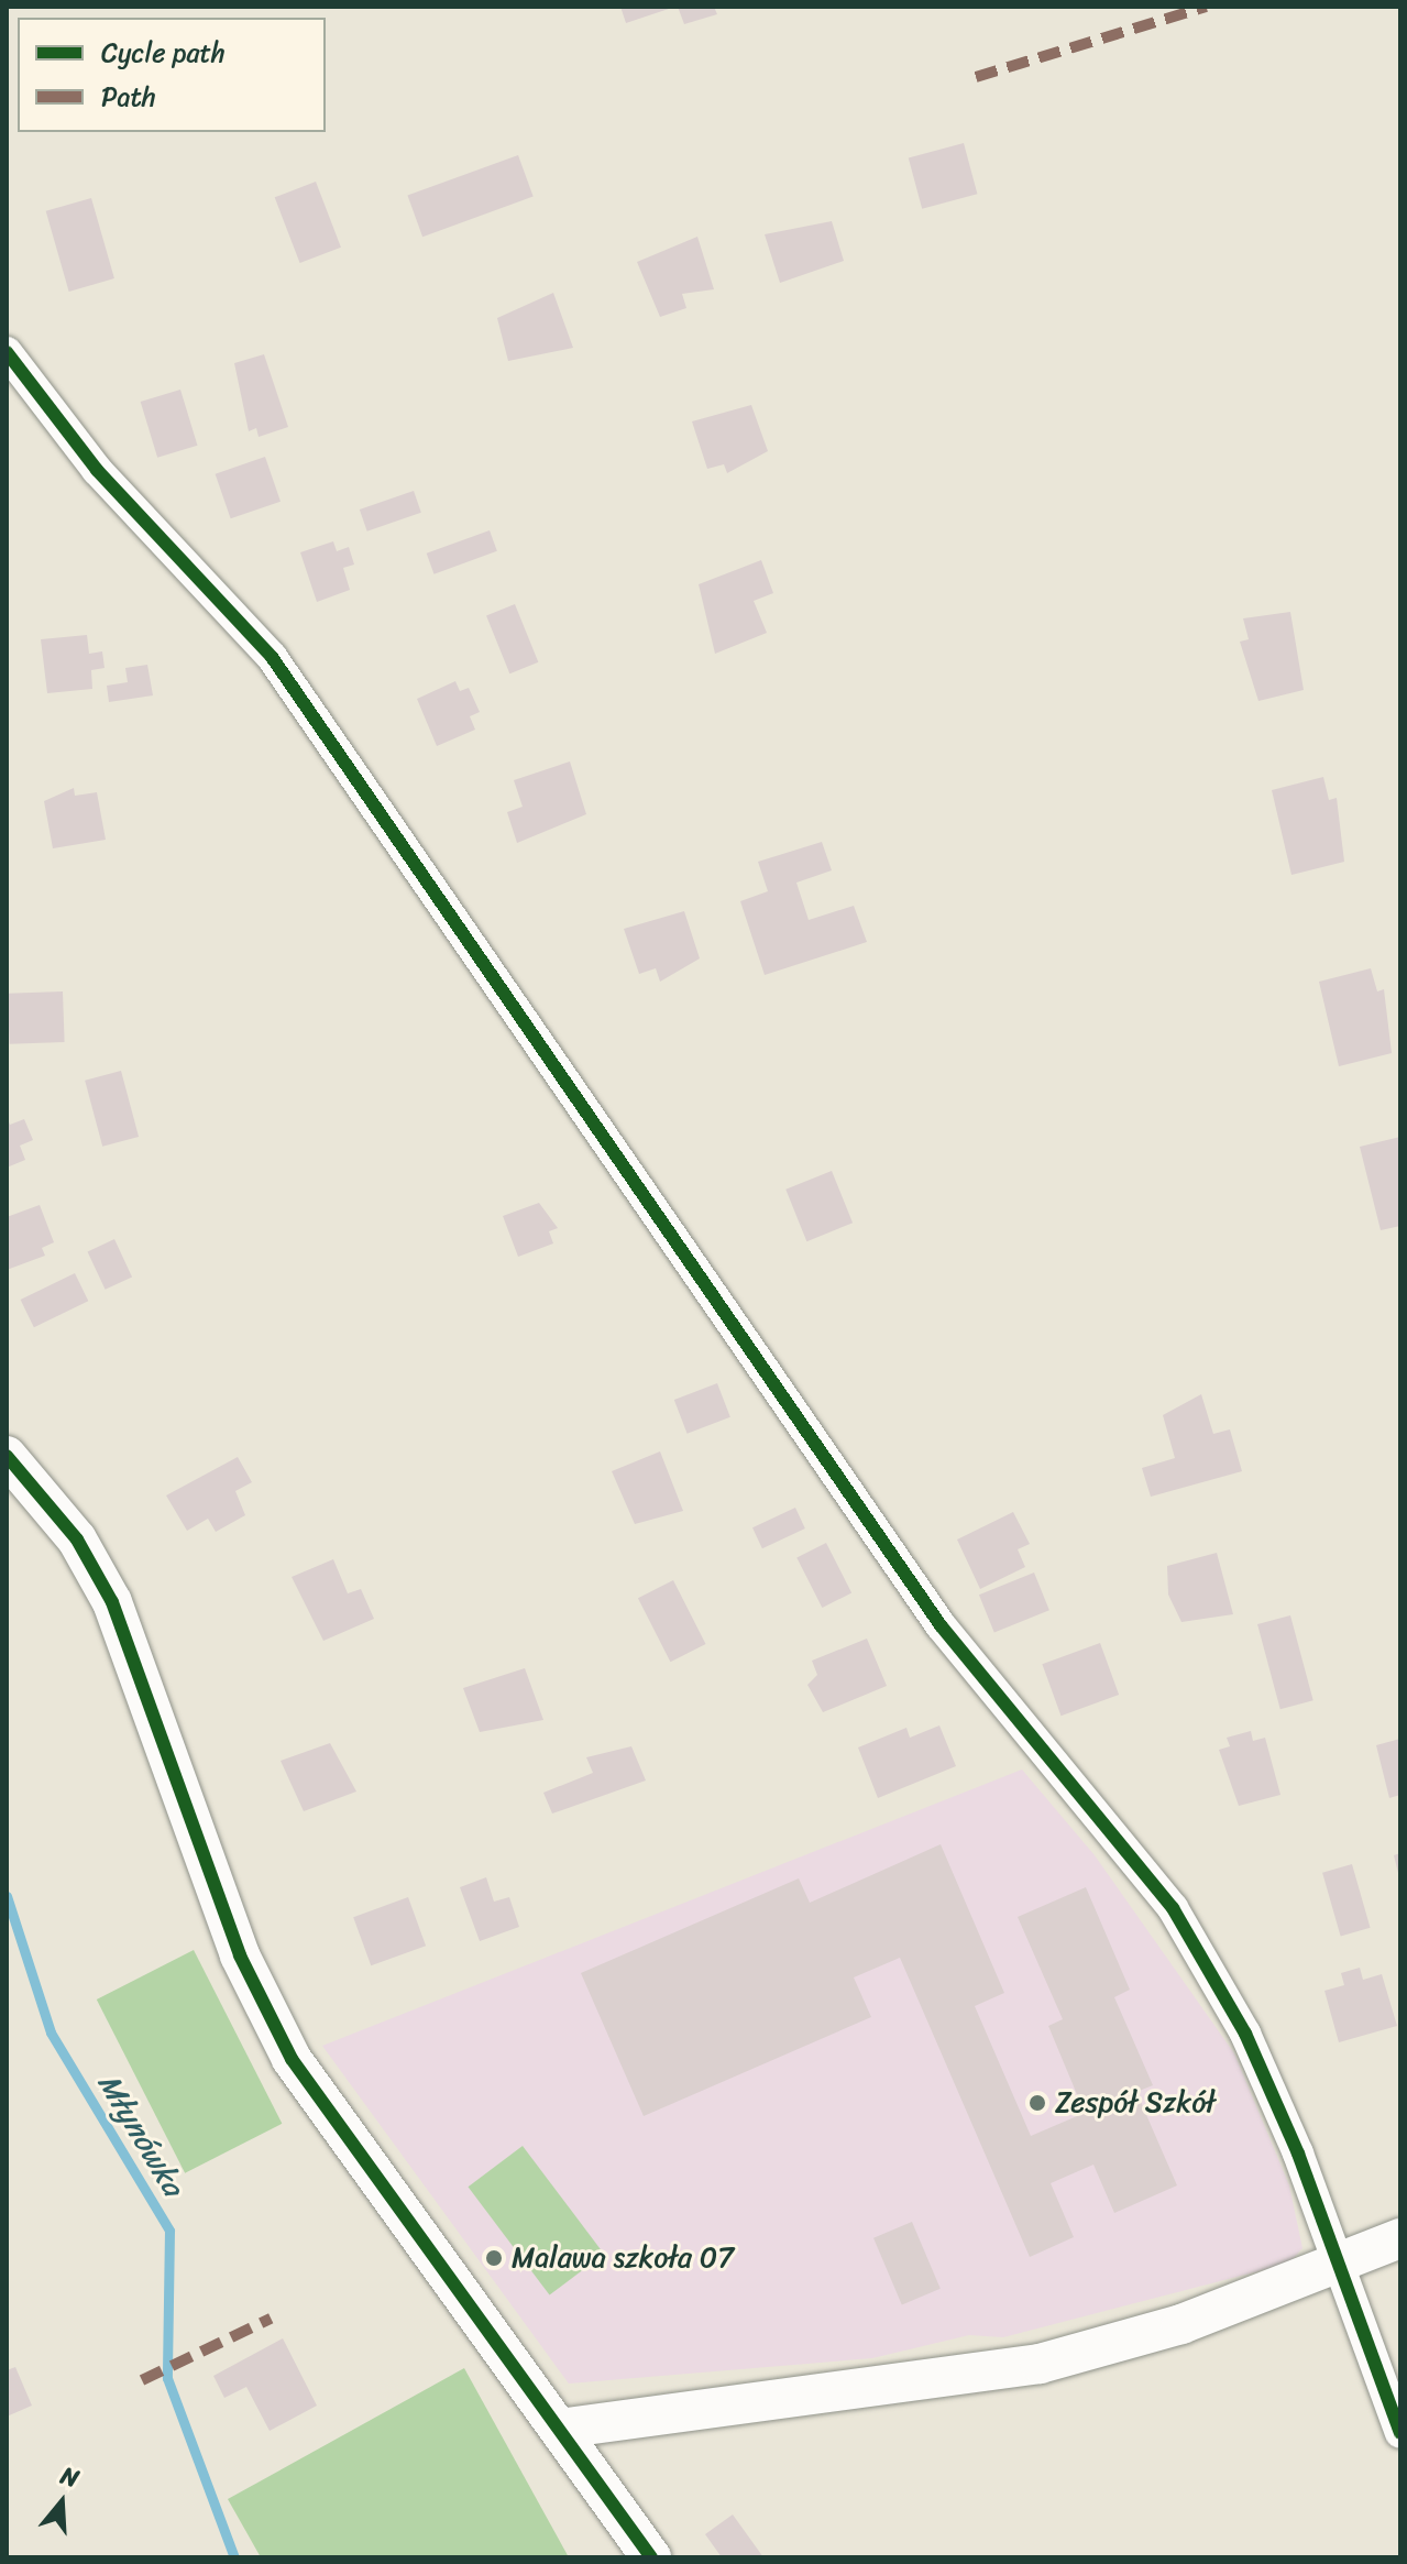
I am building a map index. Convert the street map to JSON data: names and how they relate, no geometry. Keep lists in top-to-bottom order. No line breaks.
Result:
{"water":["Młynówka"],"places":["Zespół Szkół","Malawa szkoła 07"],"legend":["Cycle path","Path"],"north":"top"}
